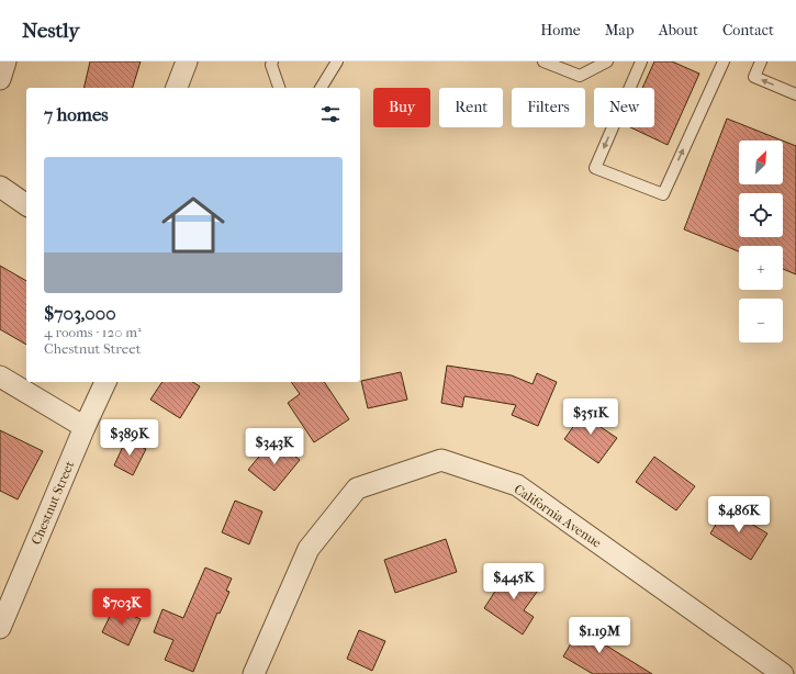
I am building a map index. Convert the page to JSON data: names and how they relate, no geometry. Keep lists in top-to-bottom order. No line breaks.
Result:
{"streets":{"street":["Chestnut Street","California Avenue"]},"north":"top right","page":{"header":"Nestly","nav":["Home","Map","About","Contact"],"chip":["Buy","Rent","Filters","New"],"heading":"7 homes","map_buttons":["+","−"],"list":[{"name":"$703,000","note":"4 rooms · 120 m² · Chestnut Street"}],"price":["$351K","$389K","$343K","$486K","$445K","$703K","$1.19M"]}}
